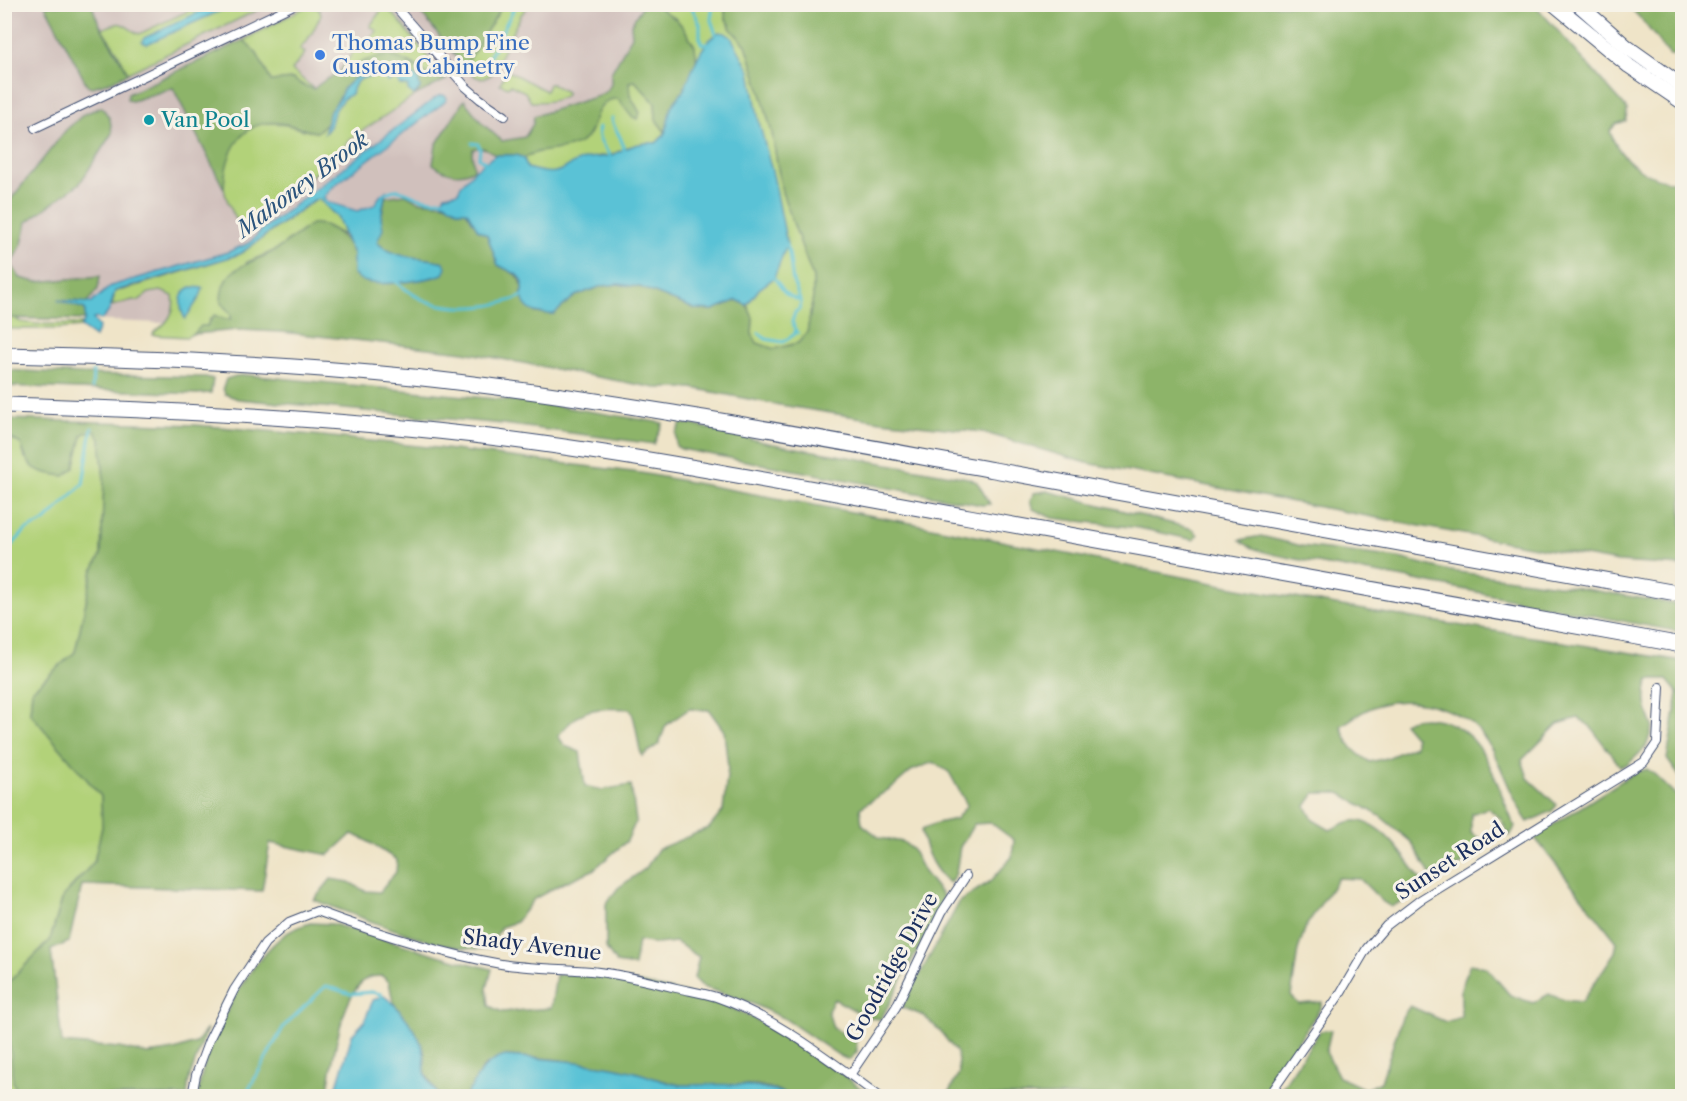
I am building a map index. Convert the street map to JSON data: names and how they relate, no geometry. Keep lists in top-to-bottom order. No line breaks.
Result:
{"streets":{"street":["Sunset Road","Shady Avenue","Goodridge Drive"]},"crossings":[["Shady Avenue","Goodridge Drive"]],"water":["Mahoney Brook"],"places":["Thomas Bump Fine Custom Cabinetry","Van Pool"]}
